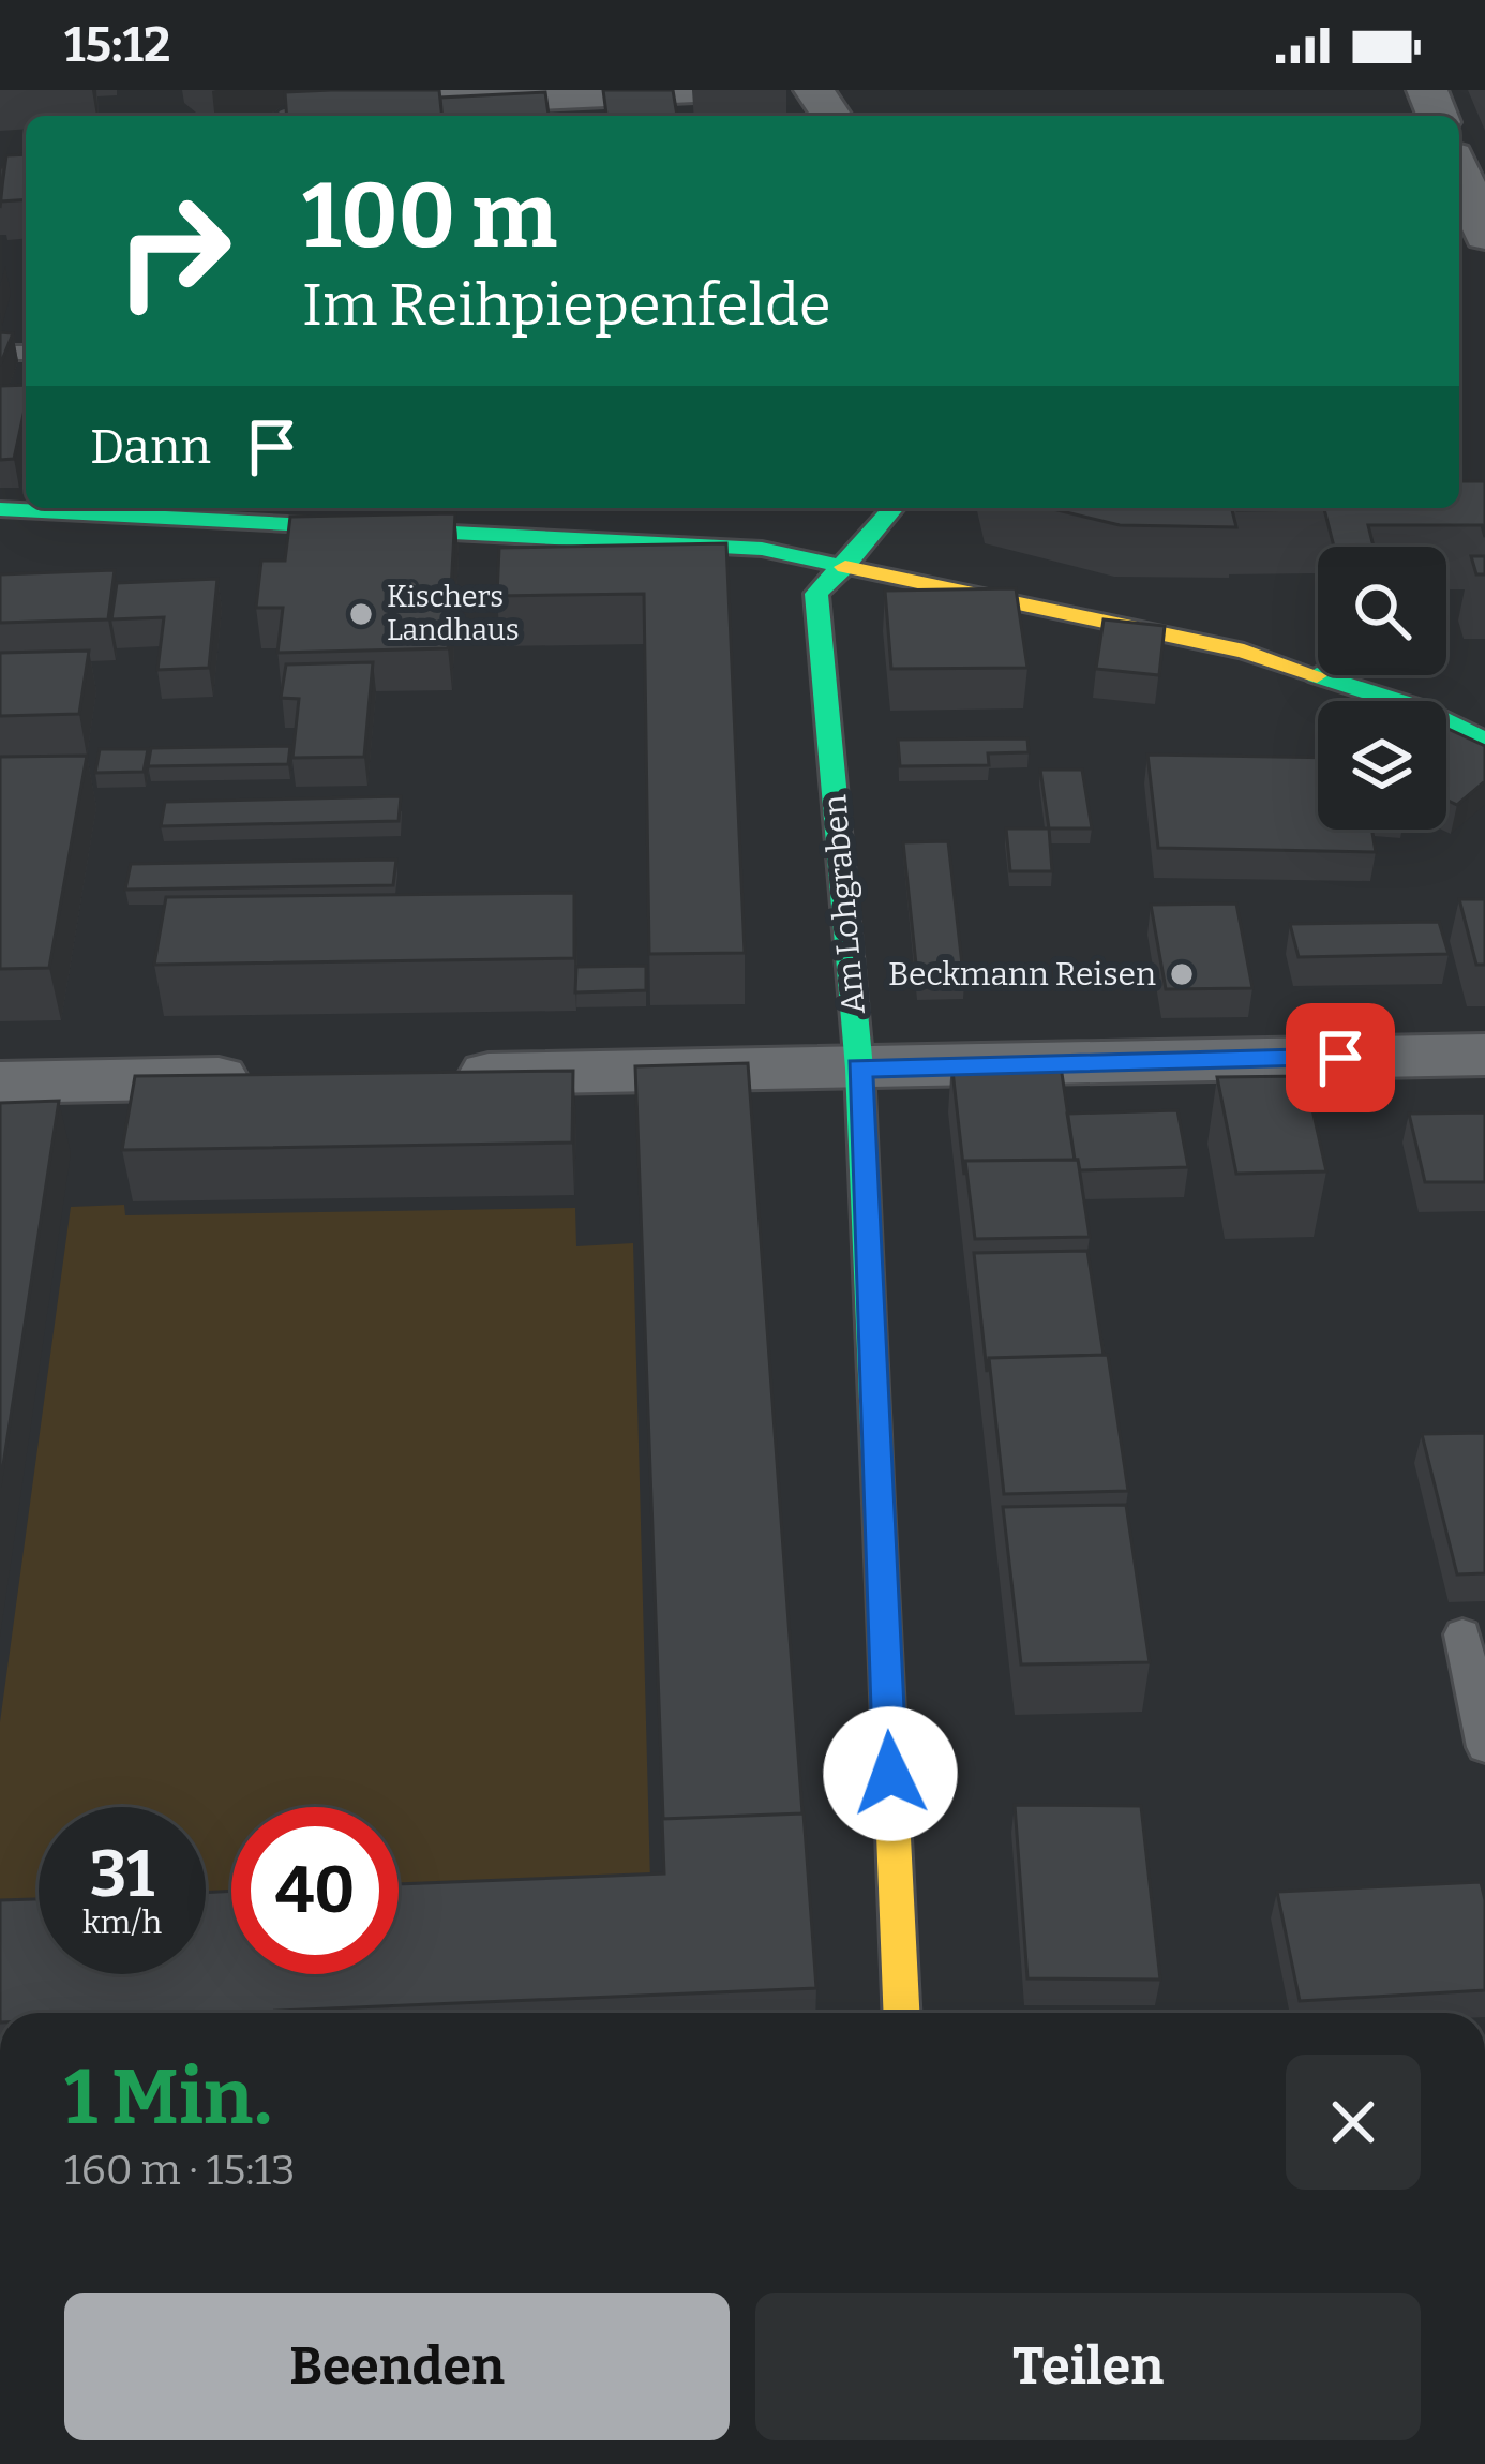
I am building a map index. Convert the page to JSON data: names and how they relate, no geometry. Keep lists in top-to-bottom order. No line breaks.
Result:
{"streets":{"street":["Am Lohgraben"]},"places":["Kischers Landhaus","Beckmann Reisen"],"page":{"status":"15:12","turn":["100 m","Im Reihpiepenfelde"],"then":"Dann","speed":"31 km/h","limit":"40","heading":["1 Min.","160 m · 15:13"],"buttons":["Beenden","Teilen"]}}
